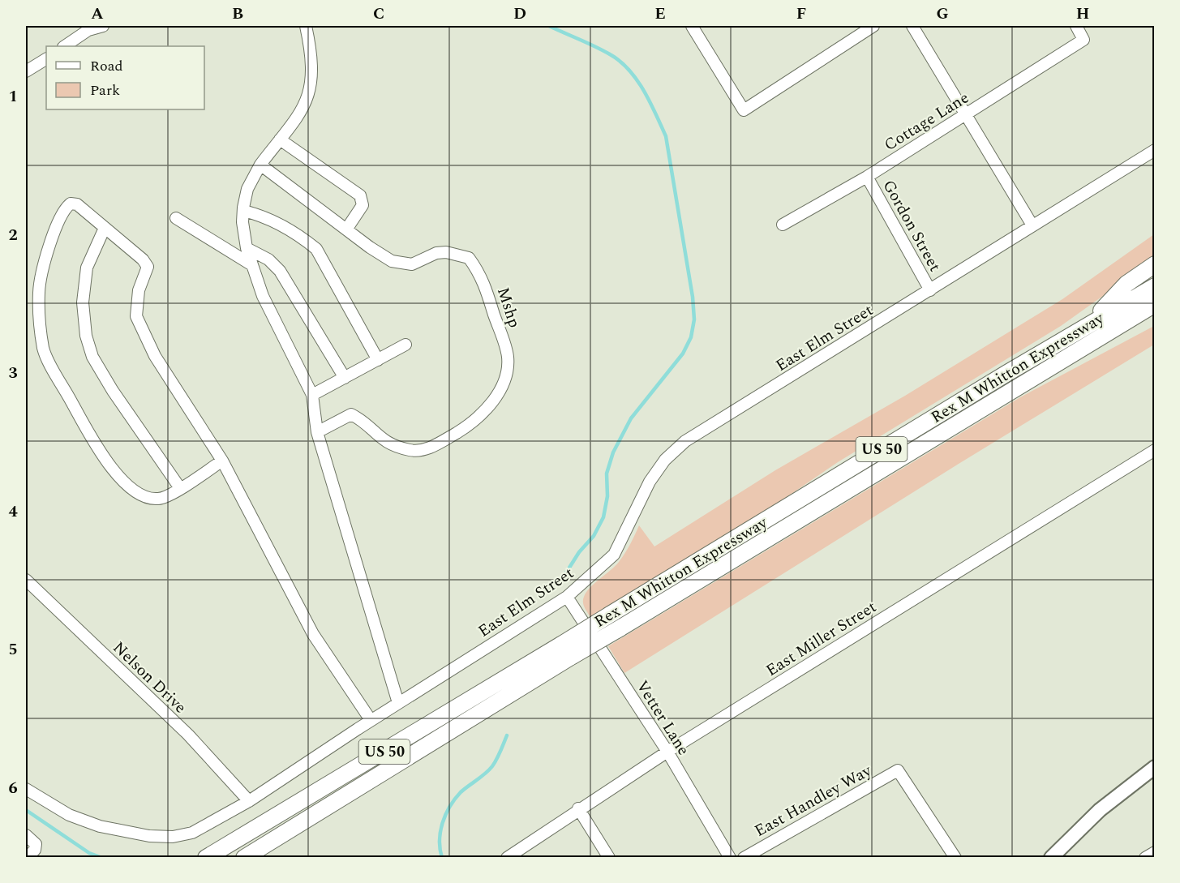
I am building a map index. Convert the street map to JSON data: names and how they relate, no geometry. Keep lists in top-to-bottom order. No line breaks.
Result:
{"streets":{"highway":["Rex M Whitton Expressway","US 50"],"street":["Cottage Lane","Gordon Street","Mshp","East Elm Street","East Miller Street","Nelson Drive","Vetter Lane","East Handley Way"]},"crossings":[["Cottage Lane","Gordon Street"],["Gordon Street","East Elm Street"],["East Elm Street","Nelson Drive"],["East Elm Street","Vetter Lane"],["East Miller Street","Vetter Lane"]],"legend":["Road","Park"],"grid":{"columns":["A","B","C","D","E","F","G","H"],"rows":["1","2","3","4","5","6"]}}
